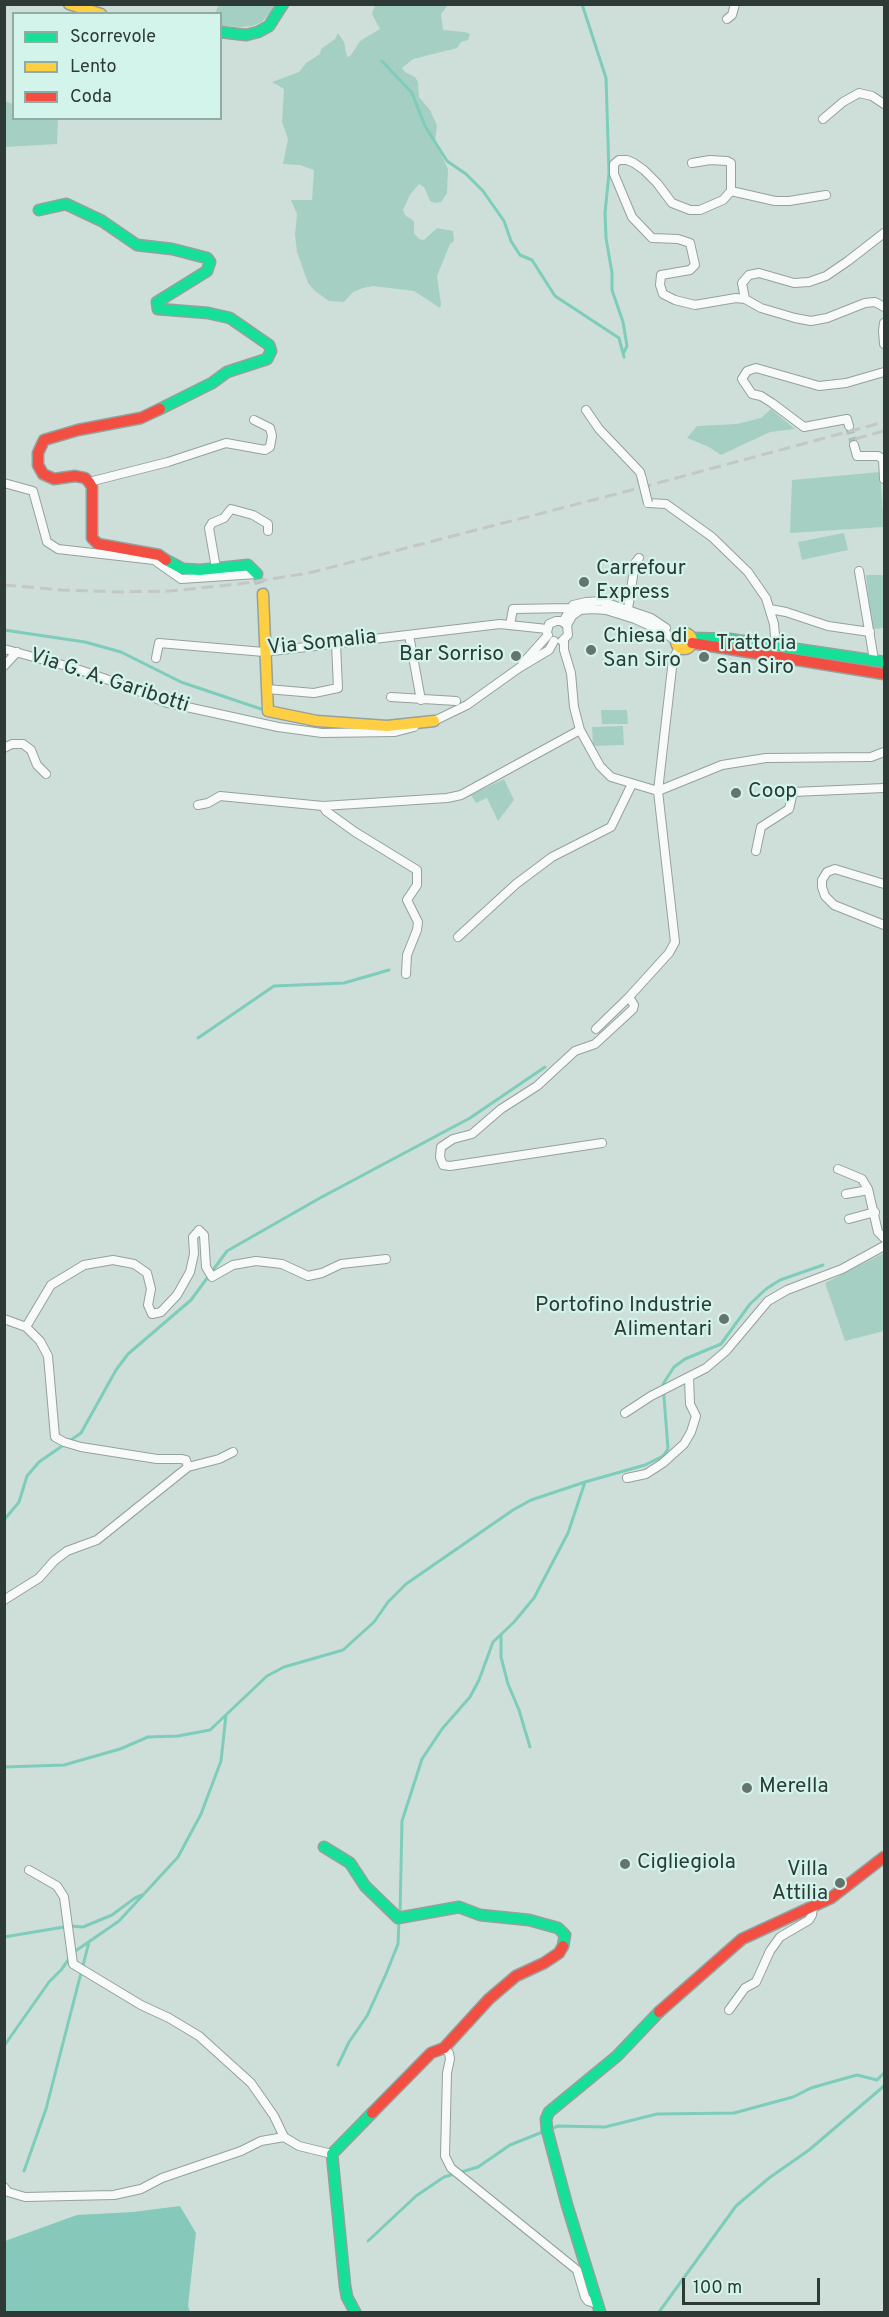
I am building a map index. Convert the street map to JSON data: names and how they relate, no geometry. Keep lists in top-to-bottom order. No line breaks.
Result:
{"streets":{"street":["Via Somalia","Via G. A. Garibotti"]},"crossings":[["Via Somalia","Via G. A. Garibotti"]],"places":["Carrefour Express","Chiesa di San Siro","Bar Sorriso","Trattoria San Siro","Coop","Portofino Industrie Alimentari","Merella","Cigliegiola","Villa Attilia"],"legend":["Scorrevole","Lento","Coda"],"scale_bar":"100 m"}
